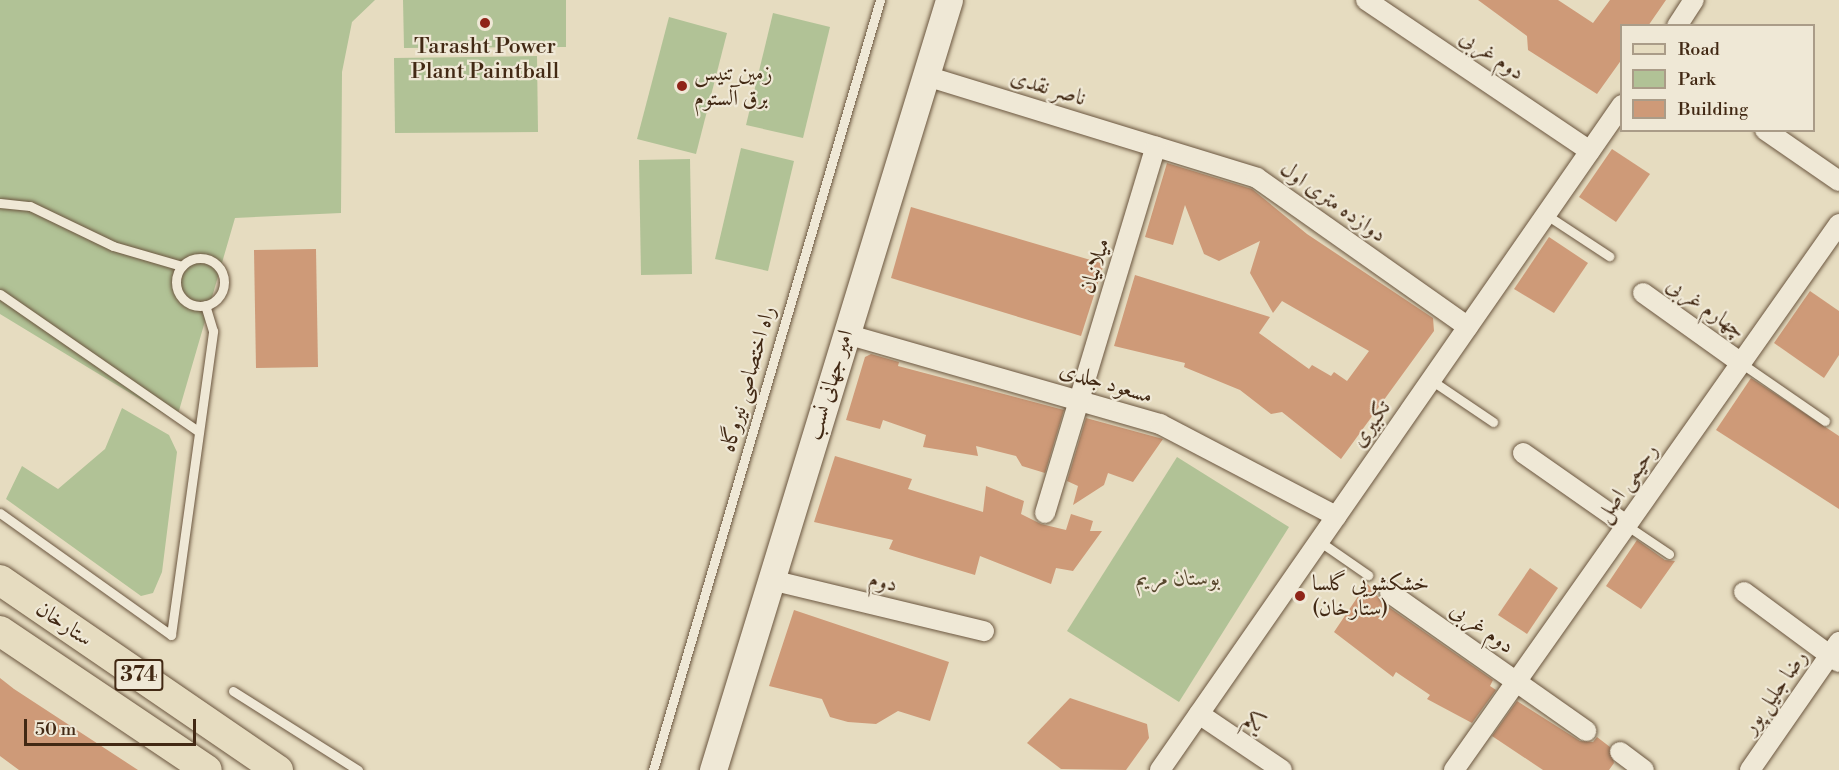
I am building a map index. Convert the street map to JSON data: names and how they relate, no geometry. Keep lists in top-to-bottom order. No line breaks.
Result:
{"streets":{"main road":["ستارخان","374"],"street":["دوم غربی","ناصر نقدی","دوازده متری اول","میلانیان","چهارم غربی","مسعود جلدی","امیر جهانی نسب","تکبیری","رحیمی اصل","دوم","رضا جلیل پور","یکم"],"lane":["راه اختصاصی نیروگاه"]},"crossings":[["دوم غربی","تکبیری"],["دوم غربی","رحیمی اصل"],["ناصر نقدی","دوازده متری اول"],["ناصر نقدی","میلانیان"],["ناصر نقدی","امیر جهانی نسب"],["دوازده متری اول","میلانیان"],["دوازده متری اول","تکبیری"],["میلانیان","مسعود جلدی"],["چهارم غربی","رحیمی اصل"],["مسعود جلدی","امیر جهانی نسب"],["مسعود جلدی","تکبیری"],["امیر جهانی نسب","دوم"],["تکبیری","یکم"]],"parks":["بوستان مریم"],"places":["Tarasht Power Plant Paintball","زمین تنیس برق آلستوم","خشکشویی گلسا (ستارخان)"],"legend":["Road","Park","Building"],"scale_bar":"50 m"}
